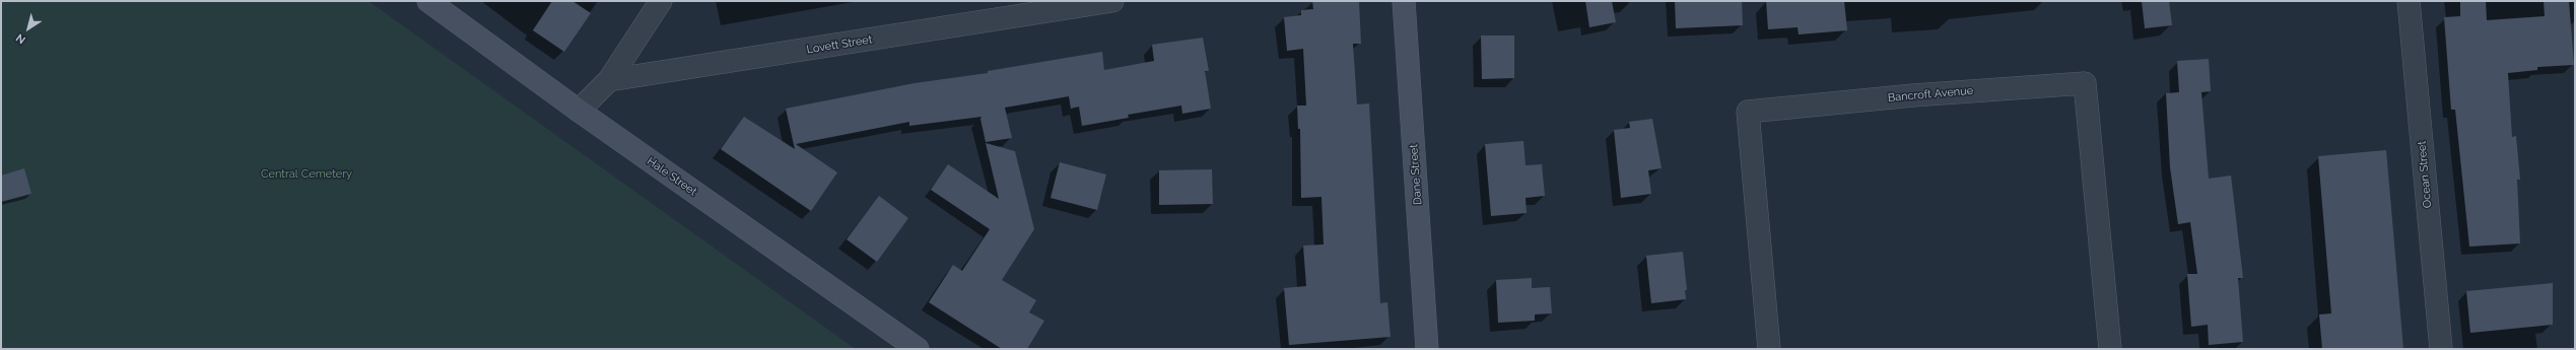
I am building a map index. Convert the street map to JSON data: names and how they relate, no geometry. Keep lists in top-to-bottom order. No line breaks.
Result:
{"streets":{"main road":["Dane Street","Hale Street"],"street":["Lovett Street","Bancroft Avenue","Ocean Street"]},"parks":["Central Cemetery"],"north":"bottom left"}
